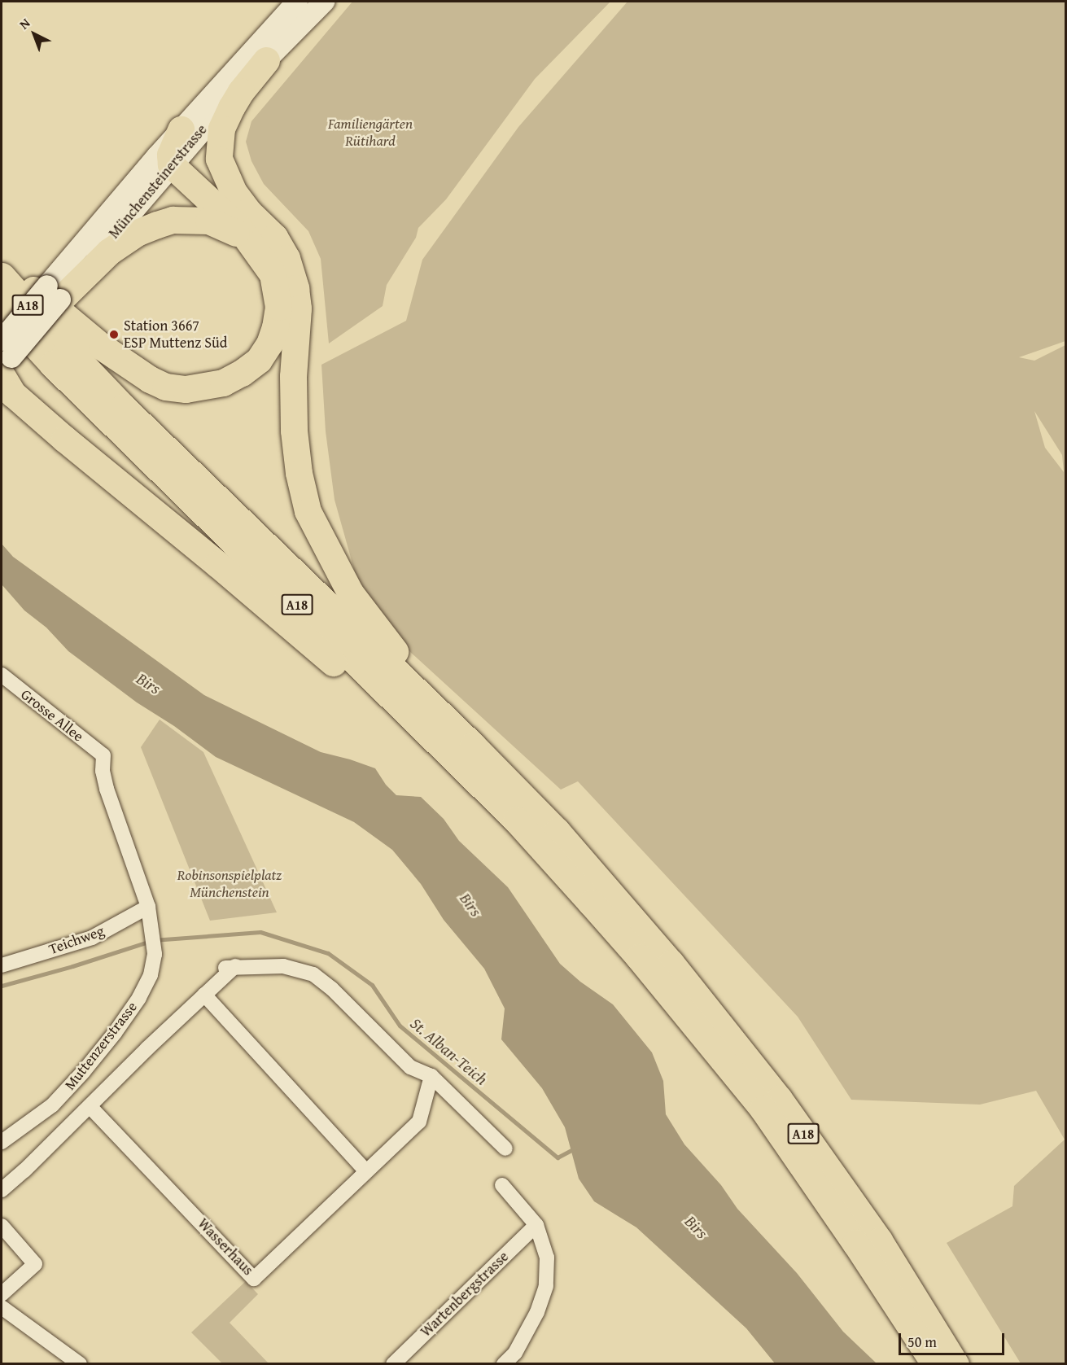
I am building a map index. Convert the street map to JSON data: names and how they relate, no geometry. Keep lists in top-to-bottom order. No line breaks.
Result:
{"streets":{"highway":["A18"],"main road":["Münchensteinerstrasse"],"street":["Grosse Allee","Teichweg","Muttenzerstrasse","Wasserhaus","Wartenbergstrasse"]},"crossings":[["Grosse Allee","Muttenzerstrasse"],["Teichweg","Muttenzerstrasse"]],"water":["Birs","St. Alban-Teich"],"parks":["Familiengärten Rütihard","Robinsonspielplatz Münchenstein"],"places":["Station 3667 ESP Muttenz Süd"],"scale_bar":"50 m","north":"top left"}
